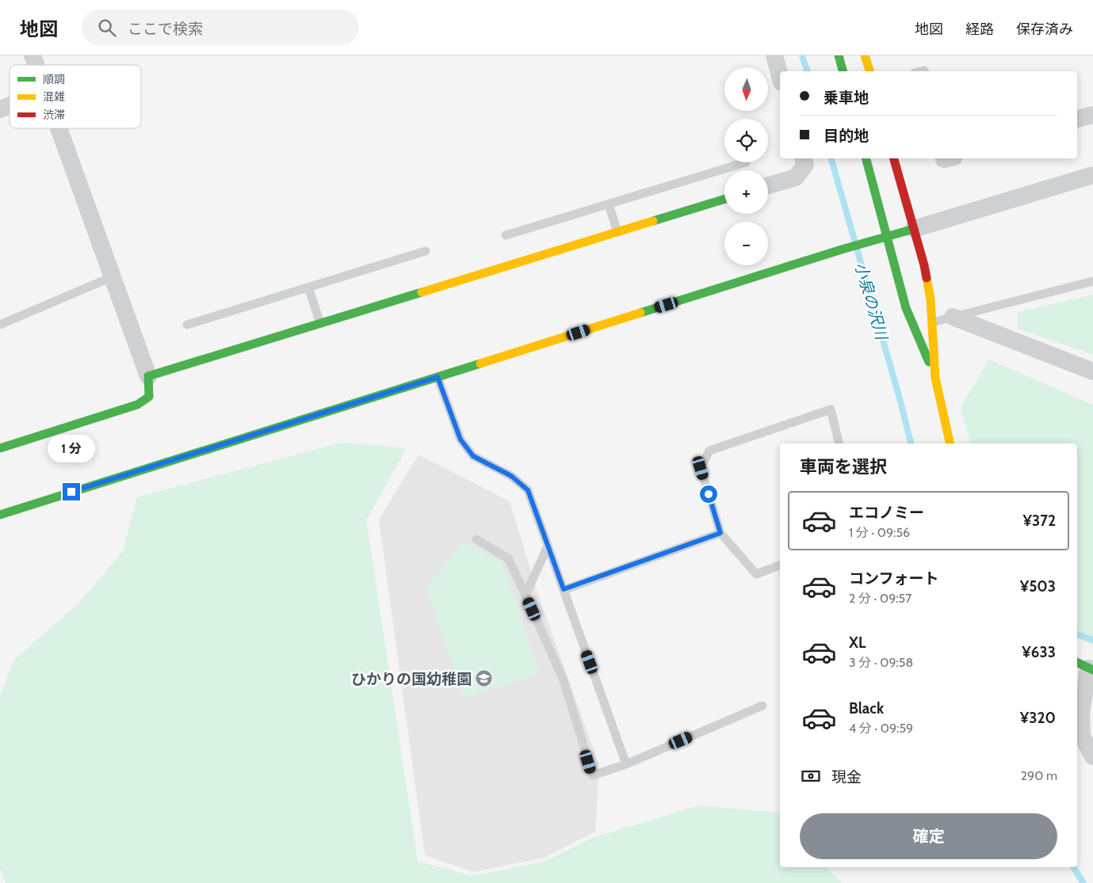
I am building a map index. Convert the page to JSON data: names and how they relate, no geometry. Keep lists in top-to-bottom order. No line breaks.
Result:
{"water":["小泉の沢川"],"places":{"school or university":["ひかりの国幼稚園"]},"legend":["順調","混雑","渋滞"],"north":"bottom","page":{"header":"地図","search":"ここで検索","nav":["地図","経路","保存済み"],"map_buttons":["+","−"],"banner":["乗車地","目的地"],"bubble":"1 分","heading":"車両を選択","list":[{"name":"エコノミー","note":"1 分 · 09:56","value":"¥372"},{"name":"コンフォート","note":"2 分 · 09:57","value":"¥503"},{"name":"XL","note":"3 分 · 09:58","value":"¥633"},{"name":"Black","note":"4 分 · 09:59","value":"¥320"}],"pay":["現金","290 m"],"buttons":"確定"}}
